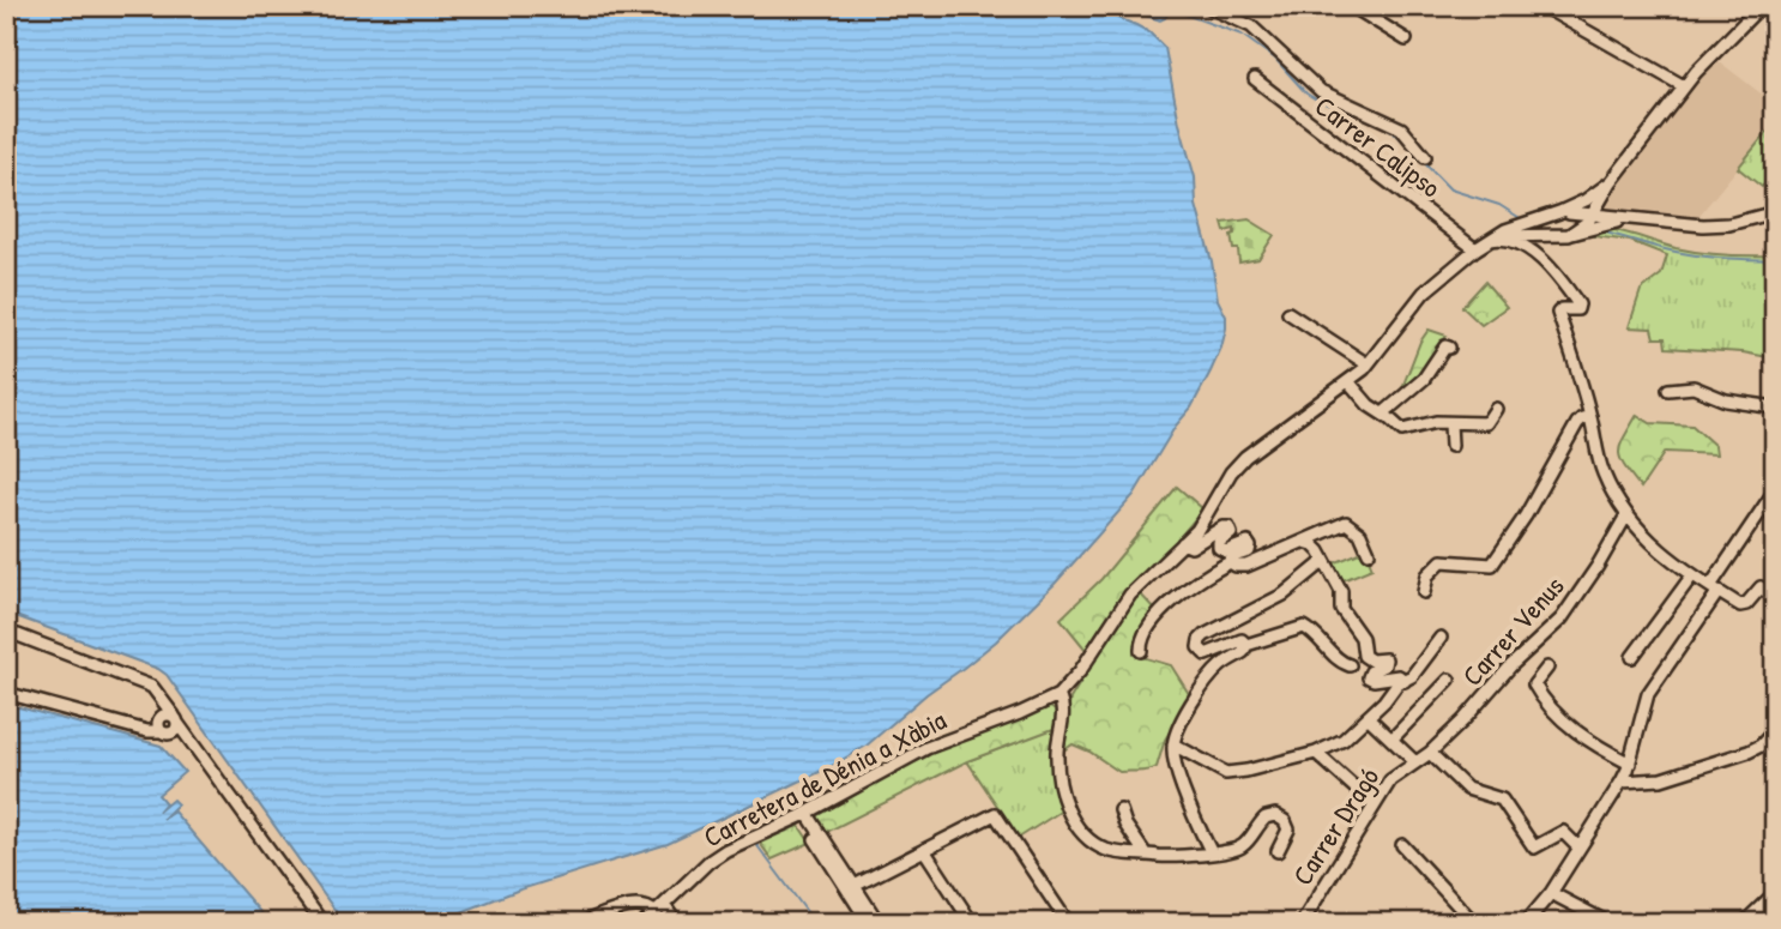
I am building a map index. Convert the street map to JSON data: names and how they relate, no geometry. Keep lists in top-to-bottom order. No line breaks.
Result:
{"streets":{"street":["Carrer Calipso","Carrer Venus","Carretera de Dénia a Xàbia","Carrer Dragó"]},"crossings":[["Carrer Calipso","Carretera de Dénia a Xàbia"],["Carrer Venus","Carrer Dragó"]]}
